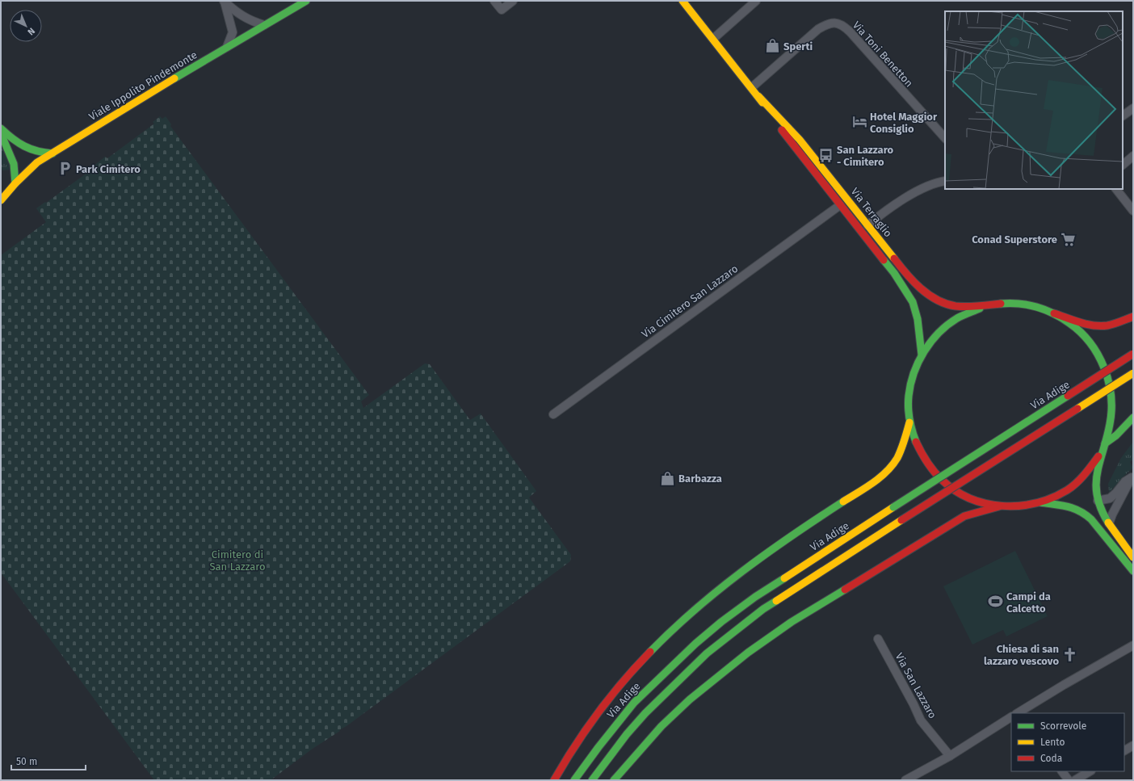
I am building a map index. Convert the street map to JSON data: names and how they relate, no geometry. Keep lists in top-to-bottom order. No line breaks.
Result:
{"streets":{"main road":["Viale Ippolito Pindemonte","Via Terraglio","Via Adige"],"street":["Via Toni Benetton","Via Cimitero San Lazzaro","Via San Lazzaro"]},"crossings":[["Via Toni Benetton","Via Terraglio"],["Via Terraglio","Via Cimitero San Lazzaro"]],"parks":["Cimitero di San Lazzaro"],"places":{"shop":["Sperti","Barbazza"],"hotel":["Hotel Maggior Consiglio"],"bus stop":["San Lazzaro - Cimitero"],"parking":["Park Cimitero"],"supermarket":["Conad Superstore"],"sports":["Campi da Calcetto"],"church":["Chiesa di san lazzaro vescovo"]},"legend":["Scorrevole","Lento","Coda"],"scale_bar":"50 m","north":"bottom right"}
